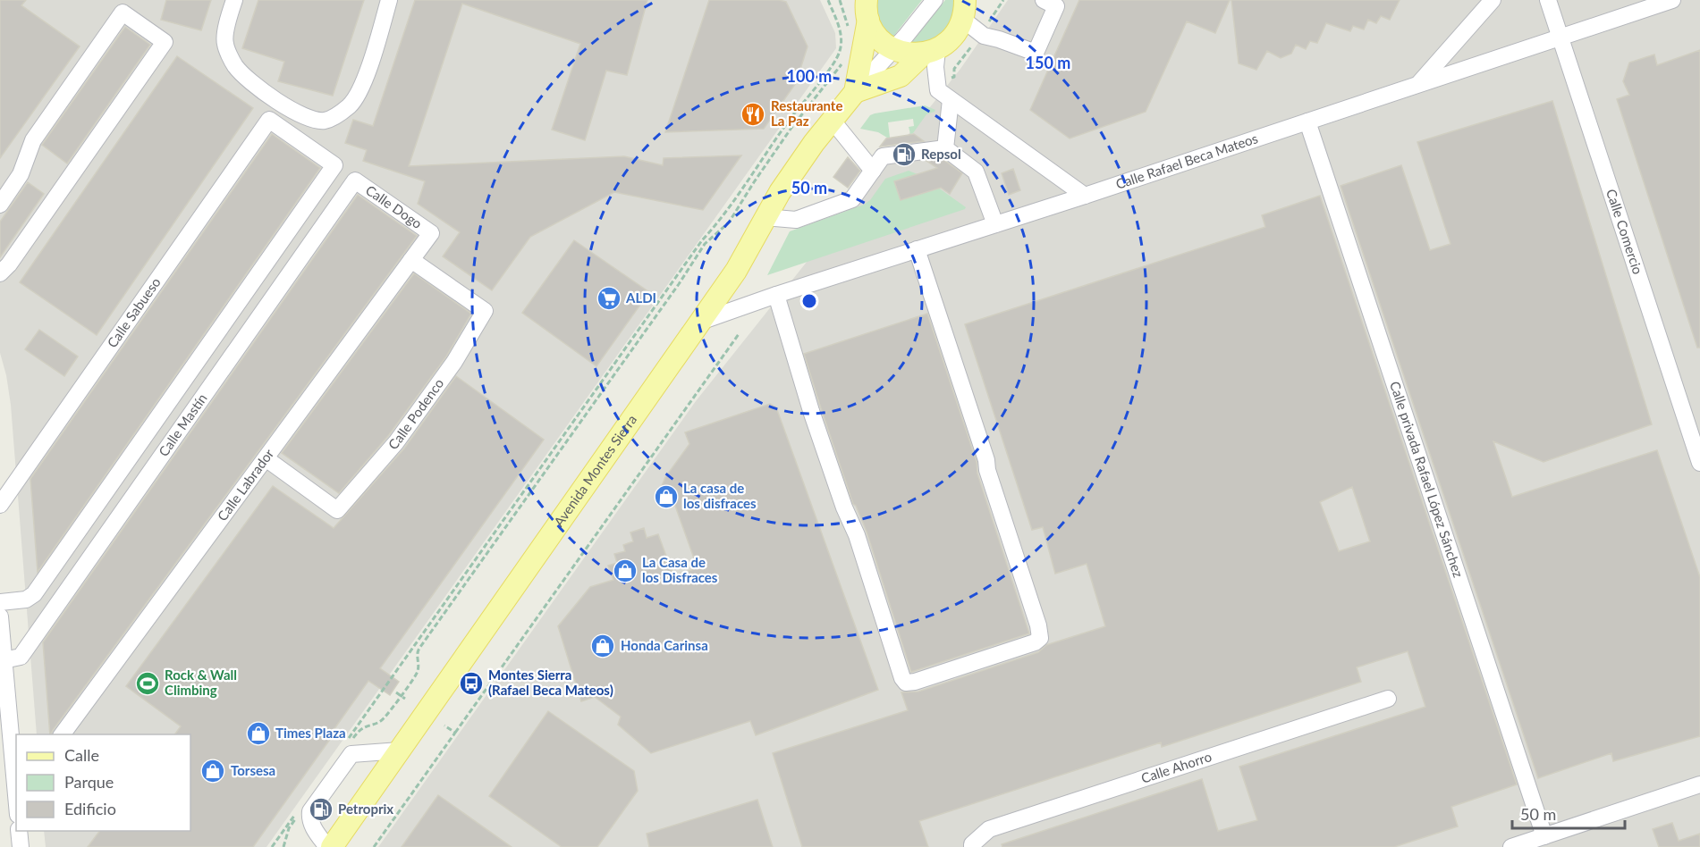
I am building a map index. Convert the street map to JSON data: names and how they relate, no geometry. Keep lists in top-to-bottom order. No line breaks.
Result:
{"streets":{"main road":["Avenida Montes Sierra"],"street":["Calle Rafael Beca Mateos","Calle Dogo","Calle Comercio","Calle Sabueso","Calle Podenco","Calle Mastín","Calle privada Rafael López Sánchez","Calle Labrador","Calle Ahorro"]},"crossings":[["Calle Rafael Beca Mateos","Calle Comercio"],["Calle Rafael Beca Mateos","Avenida Montes Sierra"],["Calle Rafael Beca Mateos","Calle privada Rafael López Sánchez"],["Calle Dogo","Calle Mastín"],["Calle Dogo","Calle Labrador"],["Calle Sabueso","Calle Mastín"],["Calle Podenco","Calle Labrador"]],"places":{"restaurant":["Restaurante La Paz"],"fuel station":["Repsol","Petroprix"],"supermarket":["ALDI"],"shop":["La casa de los disfraces","La Casa de los Disfraces","Honda Carinsa","Times Plaza","Torsesa"],"sports":["Rock & Wall Climbing"],"bus stop":["Montes Sierra (Rafael Beca Mateos)"]},"legend":["Calle","Parque","Edificio"],"scale_bar":"50 m","rings":["150 m","100 m","50 m"]}
